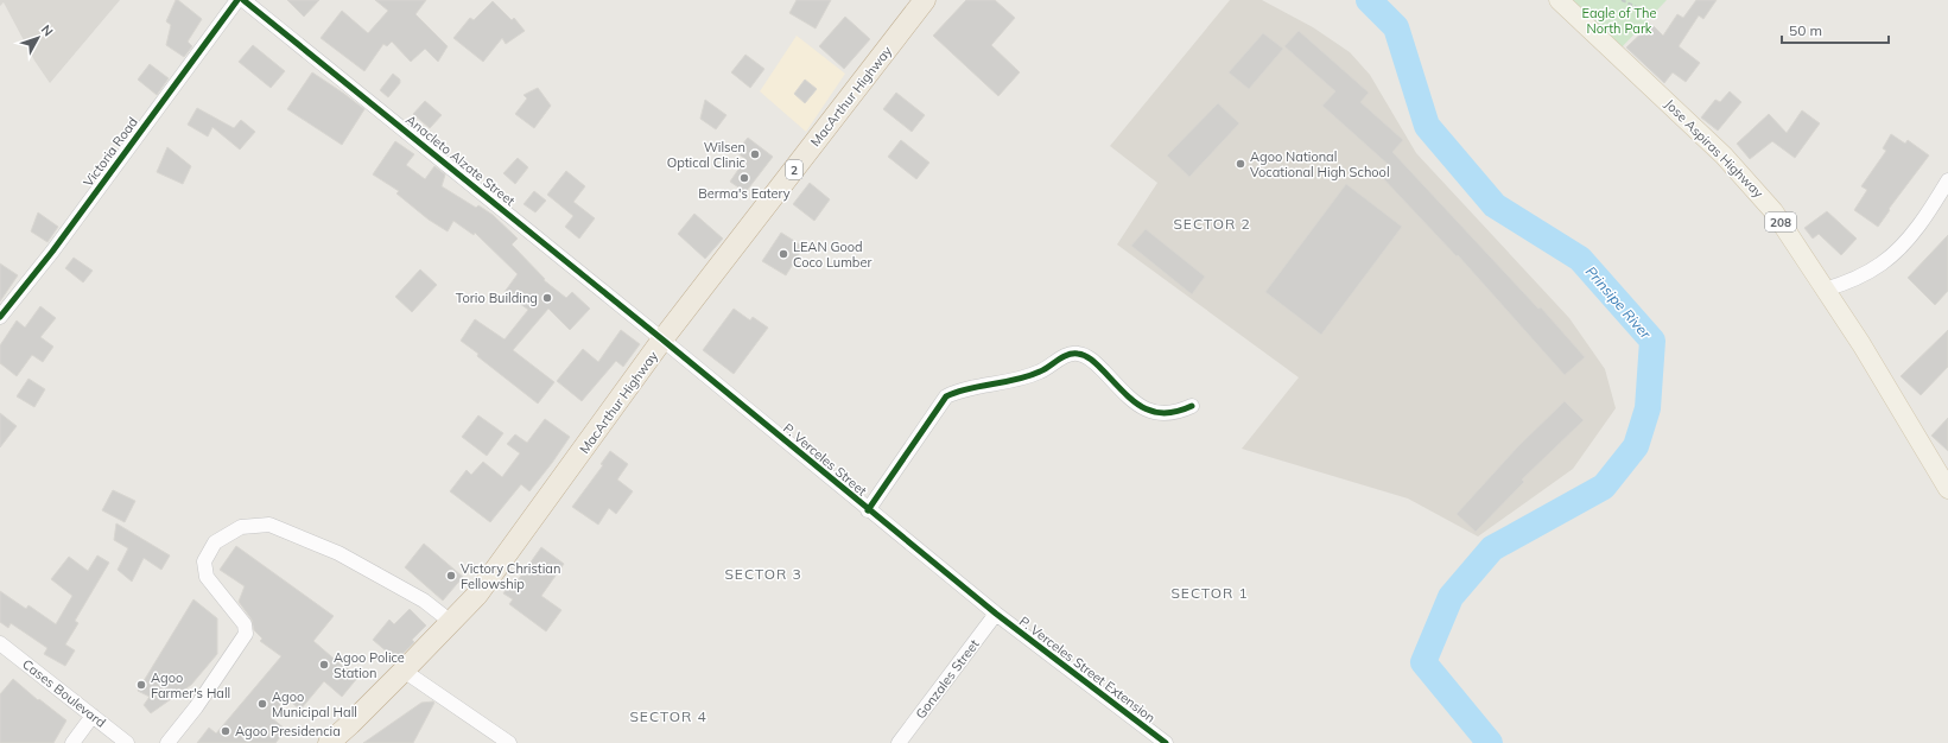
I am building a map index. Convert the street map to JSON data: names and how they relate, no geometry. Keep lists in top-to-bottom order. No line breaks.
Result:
{"streets":{"highway":["MacArthur Highway","2"],"main road":["Jose Aspiras Highway","208"],"street":["Victoria Road","Anacleto Alzate Street","P. Verceles Street","P. Verceles Street Extension","Gonzales Street","Cases Boulevard"]},"crossings":[["MacArthur Highway","Anacleto Alzate Street"],["MacArthur Highway","P. Verceles Street"],["Anacleto Alzate Street","P. Verceles Street"],["P. Verceles Street","P. Verceles Street Extension"],["P. Verceles Street","Gonzales Street"],["P. Verceles Street Extension","Gonzales Street"]],"districts":["SECTOR 2","SECTOR 3","SECTOR 1","SECTOR 4"],"water":["Prinsipe River"],"parks":["Eagle of The North Park"],"places":["Wilsen Optical Clinic","Agoo National Vocational High School","Berma's Eatery","LEAN Good Coco Lumber","Torio Building","Victory Christian Fellowship","Agoo Police Station","Agoo Farmer's Hall","Agoo Municipal Hall","Agoo Presidencia"],"scale_bar":"50 m","north":"top right"}
